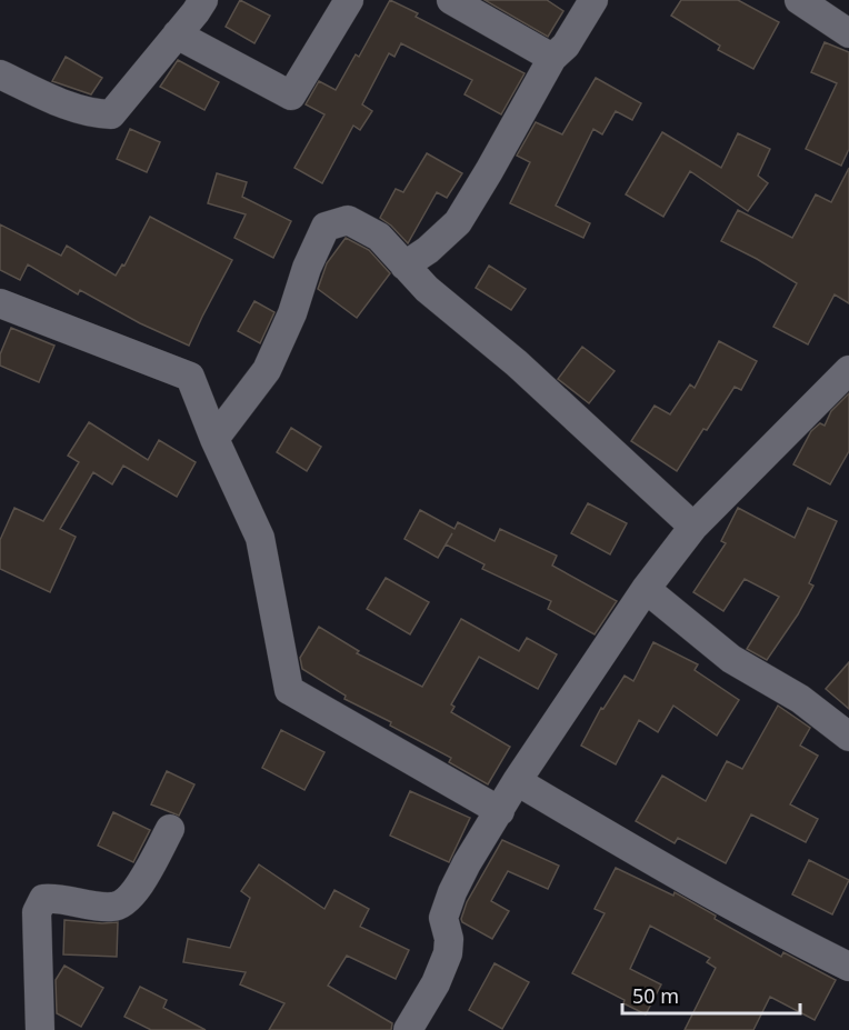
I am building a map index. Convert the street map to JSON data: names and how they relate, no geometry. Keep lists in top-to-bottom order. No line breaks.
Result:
{"scale_bar":"50 m"}
